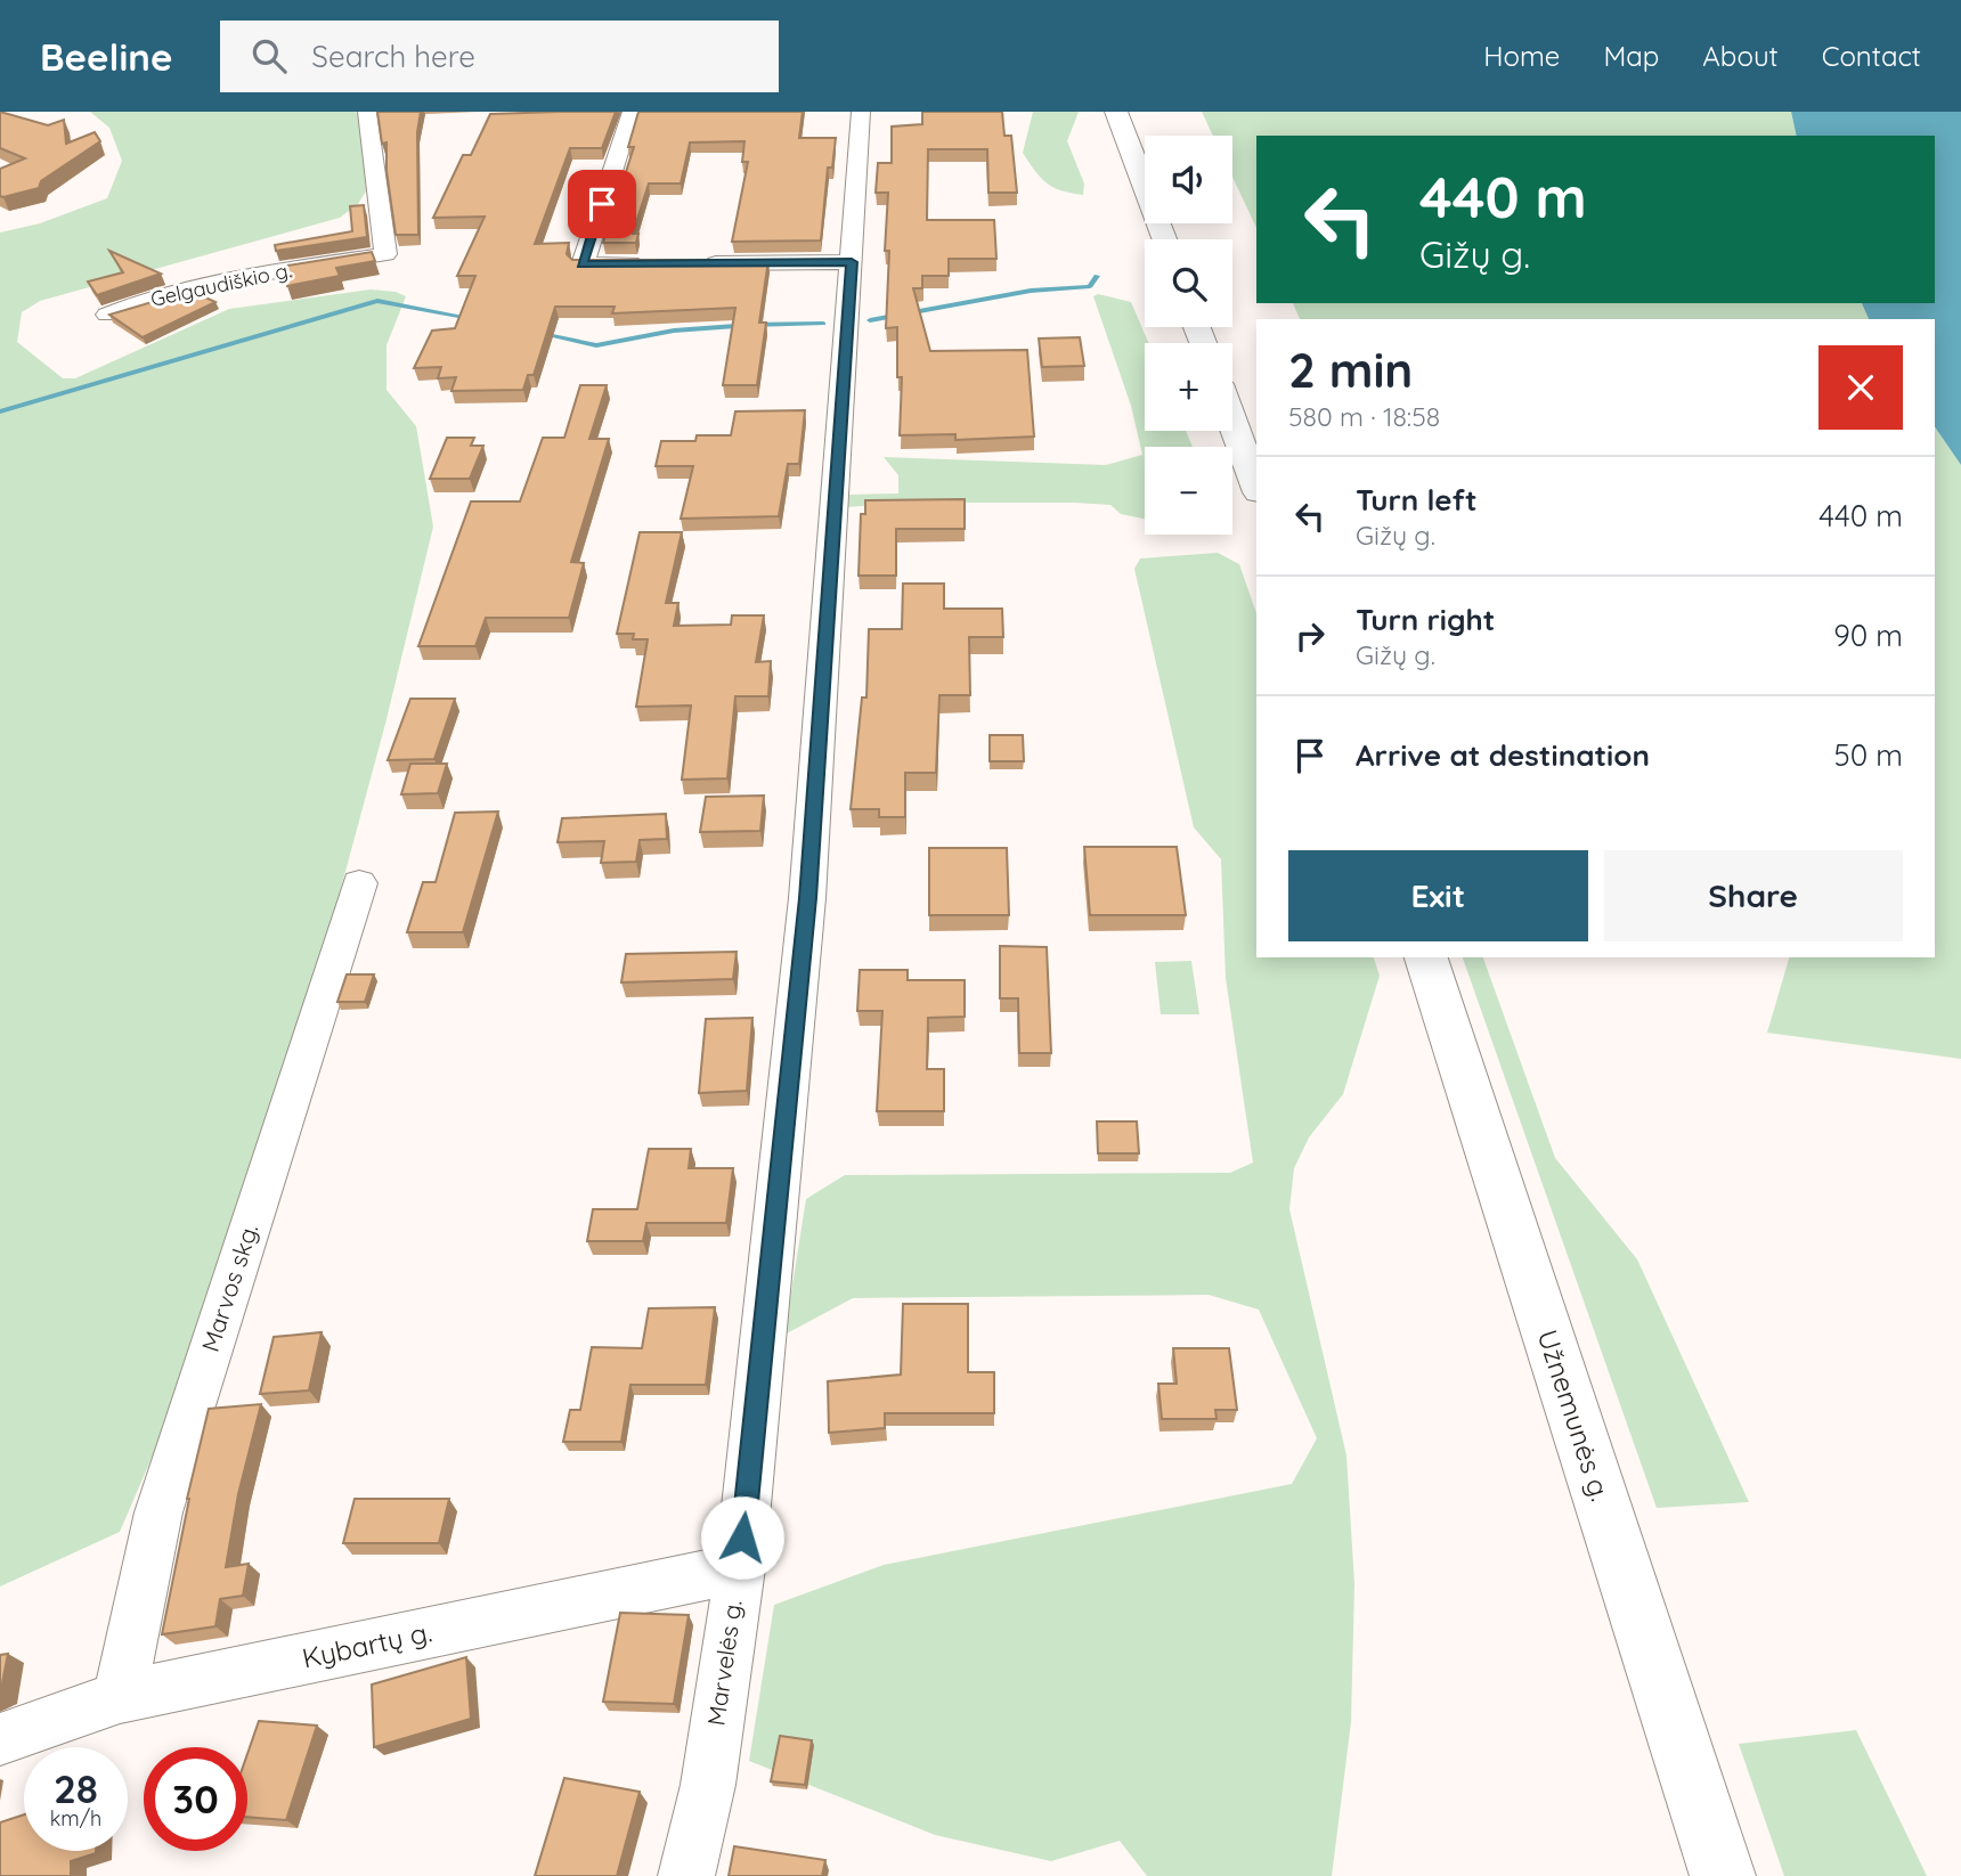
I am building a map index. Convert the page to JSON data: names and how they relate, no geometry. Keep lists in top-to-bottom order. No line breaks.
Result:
{"streets":{"main road":["Užnemunės g."],"street":["Gelgaudiškio g.","Marvos skg.","Kybartų g.","Marvelės g."]},"crossings":[["Marvos skg.","Kybartų g."],["Kybartų g.","Marvelės g."]],"page":{"header":"Beeline","search":"Search here","nav":["Home","Map","About","Contact"],"map_buttons":["+","−"],"turn":["440 m","Gižų g."],"heading":["2 min","580 m · 18:58"],"list":[{"name":"Turn left","note":"Gižų g.","value":"440 m"},{"name":"Turn right","note":"Gižų g.","value":"90 m"},{"name":"Arrive at destination","value":"50 m"}],"buttons":["Exit","Share"],"speed":"28 km/h","limit":"30"}}
